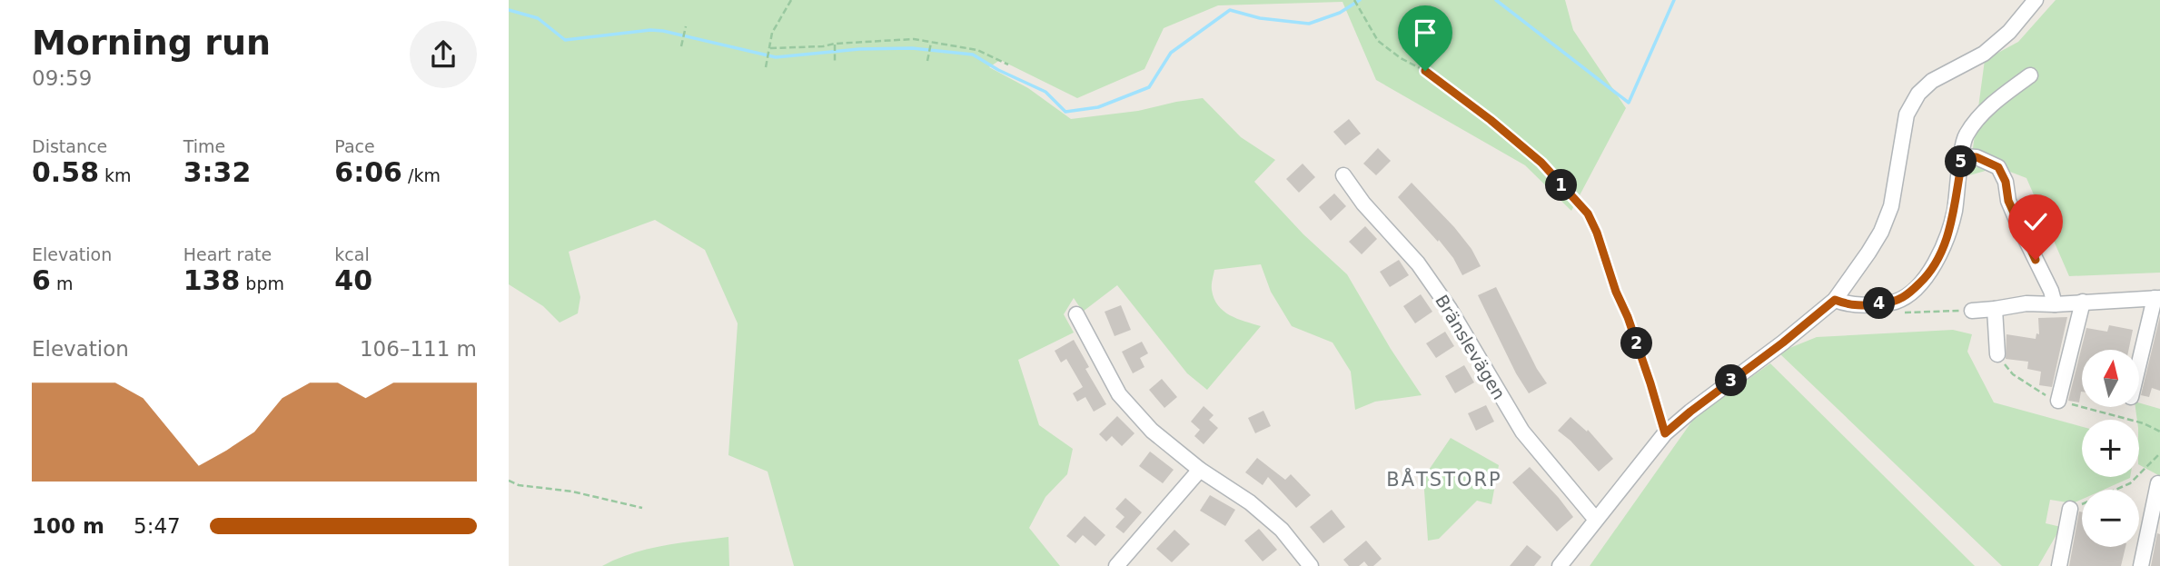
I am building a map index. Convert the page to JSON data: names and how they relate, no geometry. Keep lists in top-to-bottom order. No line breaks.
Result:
{"streets":{"street":["Bränslevägen"]},"districts":["BÅTSTORP"],"north":"top","page":{"heading":["Morning run","09:59"],"stats":[["Distance","0.58 km"],["Time","3:32"],["Pace","6:06 /km"],["Elevation","6 m"],["Heart rate","138 bpm"],["kcal","40"]],"pins":["5","1","4","2","3"],"chart":["Elevation","106–111 m"],"map_buttons":["+","−"],"list":[{"name":"100 m","note":"5:47"}]}}
